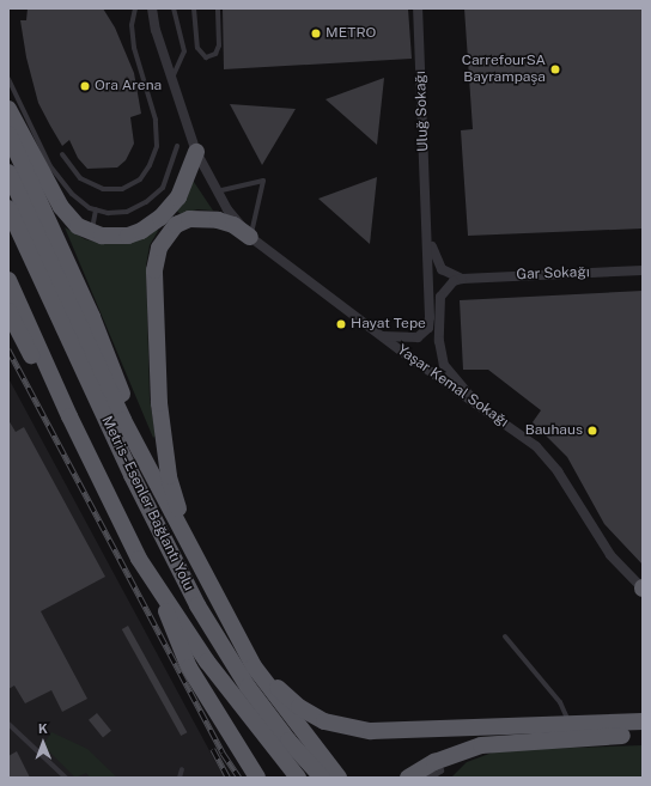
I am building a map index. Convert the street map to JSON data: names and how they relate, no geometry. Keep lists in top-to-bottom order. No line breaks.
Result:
{"streets":{"highway":["Metris - Esenler Bağlantı Yolu"],"street":["Uluğ Sokağı","Gar Sokağı","Yaşar Kemal Sokağı"]},"places":["METRO","CarrefourSA Bayrampaşa","Ora Arena","Hayat Tepe","Bauhaus"],"north":"top"}
